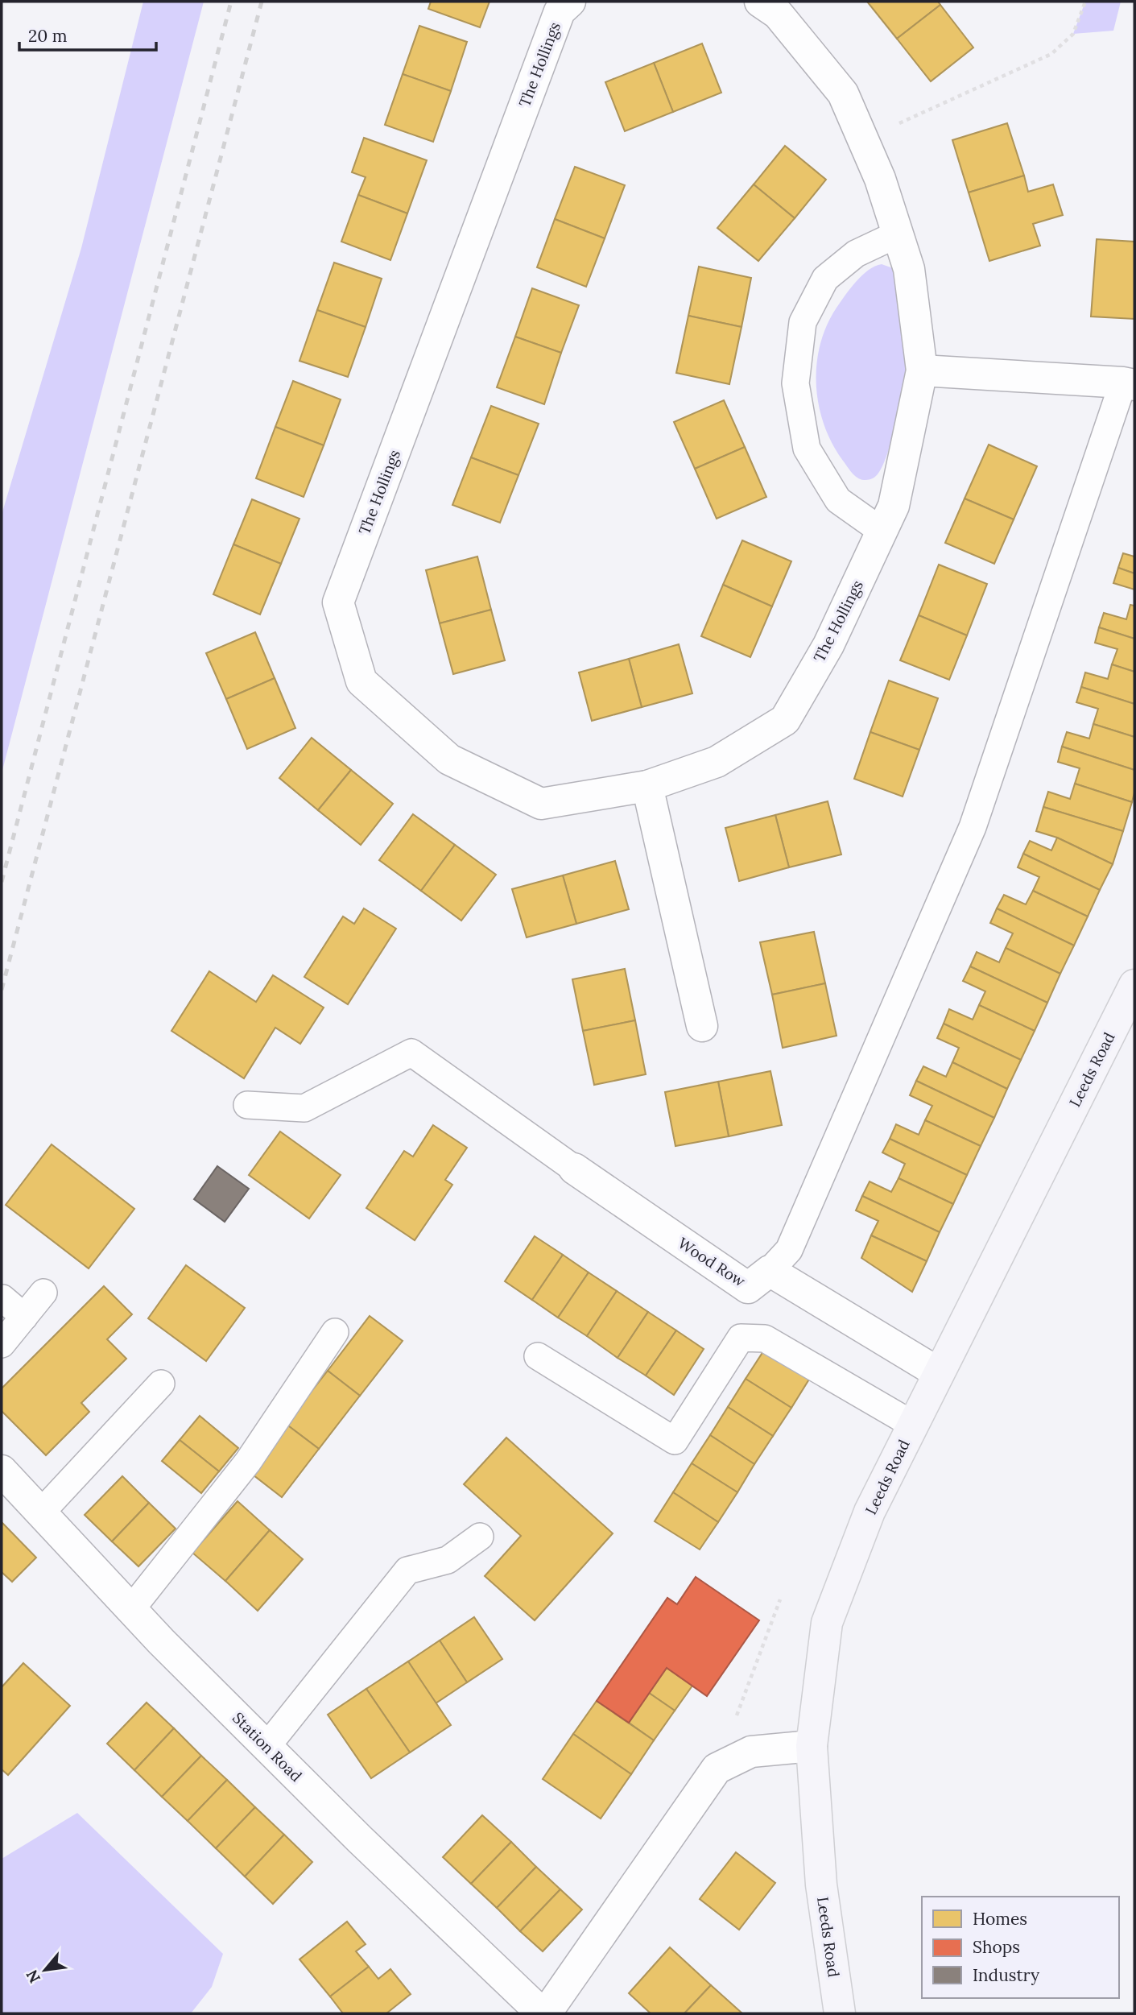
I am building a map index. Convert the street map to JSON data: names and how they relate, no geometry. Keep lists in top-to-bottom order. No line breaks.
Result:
{"streets":{"main road":["Leeds Road"],"street":["The Hollings","Wood Row","Station Road"]},"crossings":[["Leeds Road","Wood Row"]],"legend":["Homes","Shops","Industry"],"scale_bar":"20 m","north":"bottom left"}
